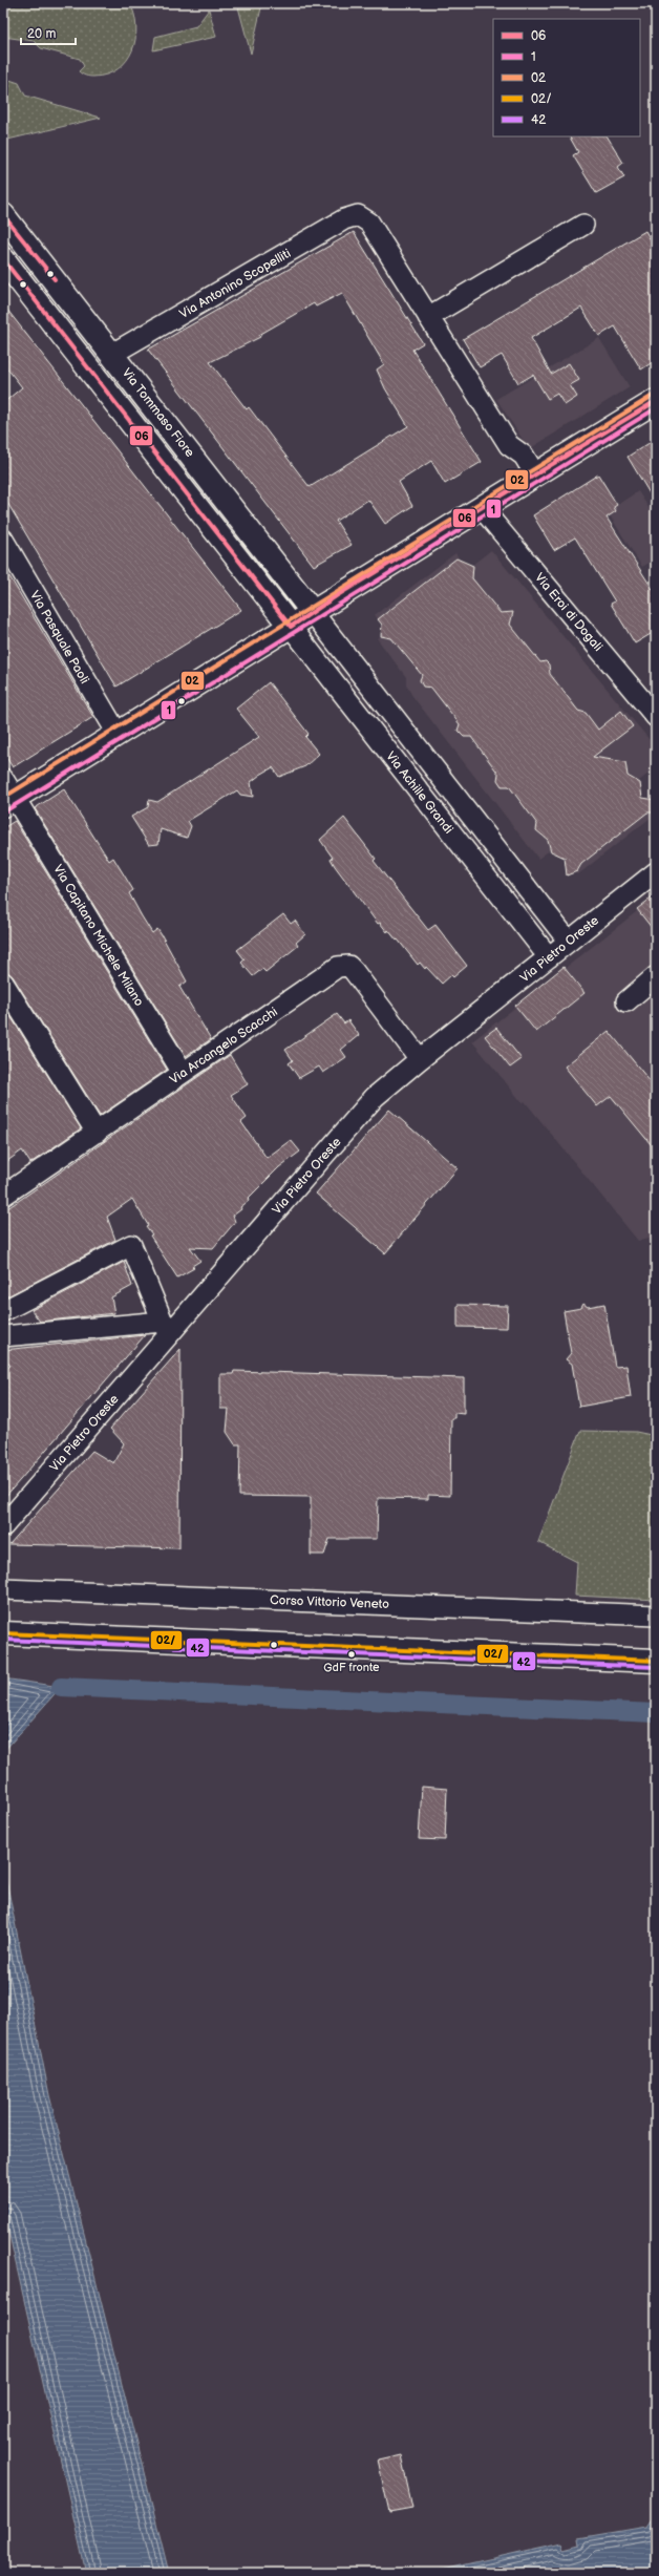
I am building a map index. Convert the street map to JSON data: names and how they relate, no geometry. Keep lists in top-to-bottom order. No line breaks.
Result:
{"streets":{"main road":["Via Tommaso Fiore"],"street":["Via Antonino Scopelliti","Via Eroi di Dogali","Via Pasquale Paoli","Via Achille Grandi","Via Capitano Michele Milano","Via Pietro Oreste","Via Arcangelo Scacchi","Corso Vittorio Veneto"]},"crossings":[["Via Antonino Scopelliti","Via Tommaso Fiore"],["Via Tommaso Fiore","Via Achille Grandi"],["Via Achille Grandi","Via Pietro Oreste"],["Via Capitano Michele Milano","Via Arcangelo Scacchi"],["Via Pietro Oreste","Via Arcangelo Scacchi"]],"places":["GdF fronte"],"lines":["transit line 06","transit line 02","transit line 1","transit line 02/","transit line 42"],"legend":["06","1","02","02/","42"],"scale_bar":"20 m"}
